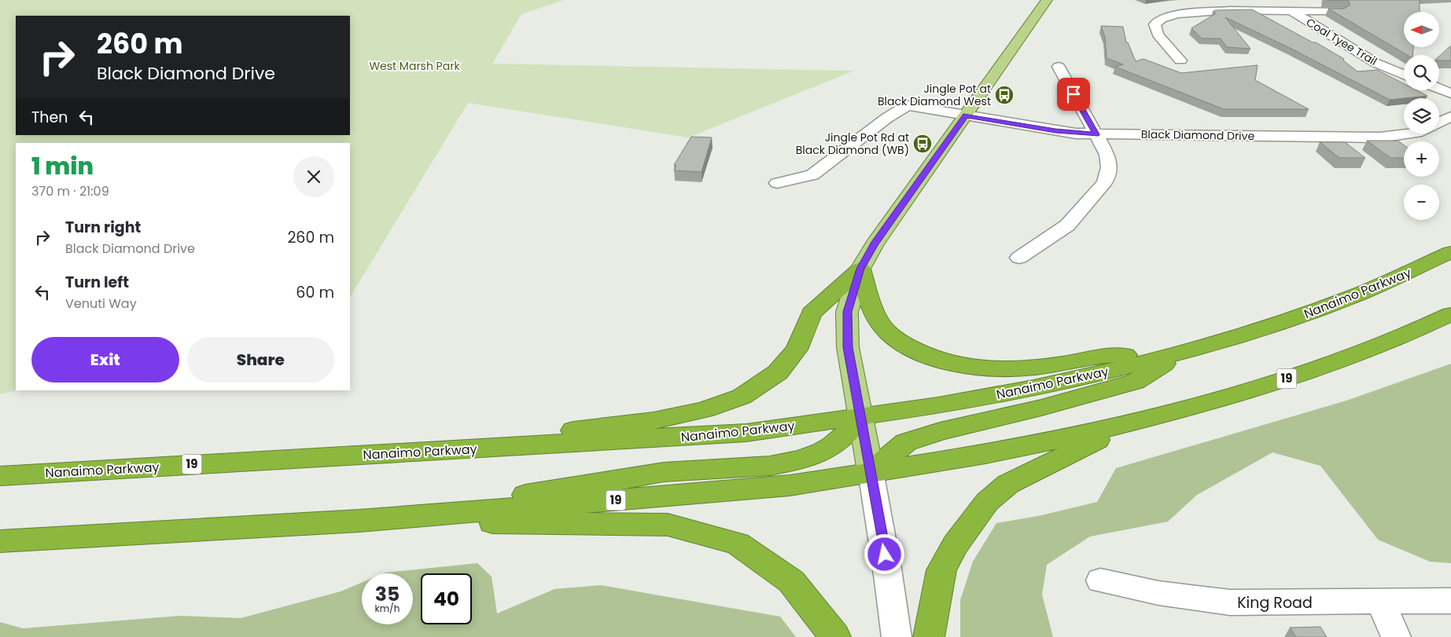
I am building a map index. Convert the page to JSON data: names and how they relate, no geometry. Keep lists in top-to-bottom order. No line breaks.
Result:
{"streets":{"highway":["Nanaimo Parkway","19"],"street":["Coal Tyee Trail","Black Diamond Drive","King Road"]},"parks":["West Marsh Park"],"places":{"bus stop":["Jingle Pot at Black Diamond West","Jingle Pot Rd at Black Diamond (WB)"]},"north":"left","page":{"map_buttons":["+","−"],"turn":["260 m","Black Diamond Drive"],"then":"Then","heading":["1 min","370 m · 21:09"],"list":[{"name":"Turn right","note":"Black Diamond Drive","value":"260 m"},{"name":"Turn left","note":"Venuti Way","value":"60 m"}],"buttons":["Exit","Share"],"speed":"35 km/h","limit":"40"}}
